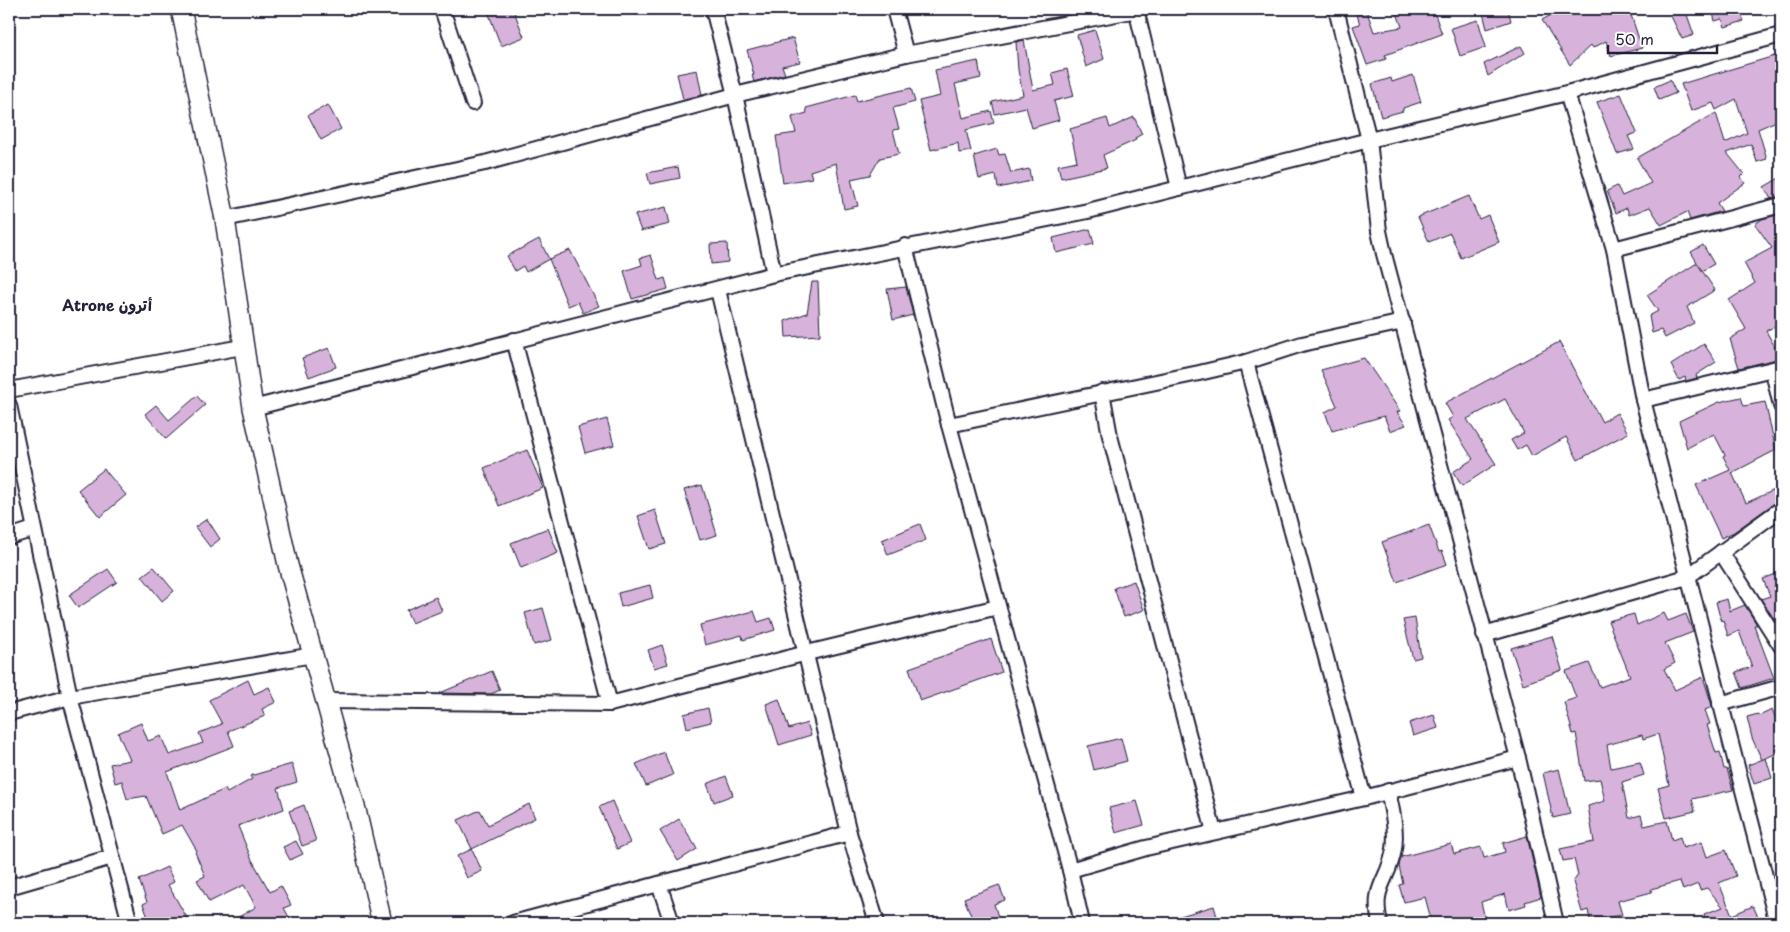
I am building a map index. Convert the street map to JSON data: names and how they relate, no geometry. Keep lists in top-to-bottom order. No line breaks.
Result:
{"districts":["Atrone أترون"],"scale_bar":"50 m"}
